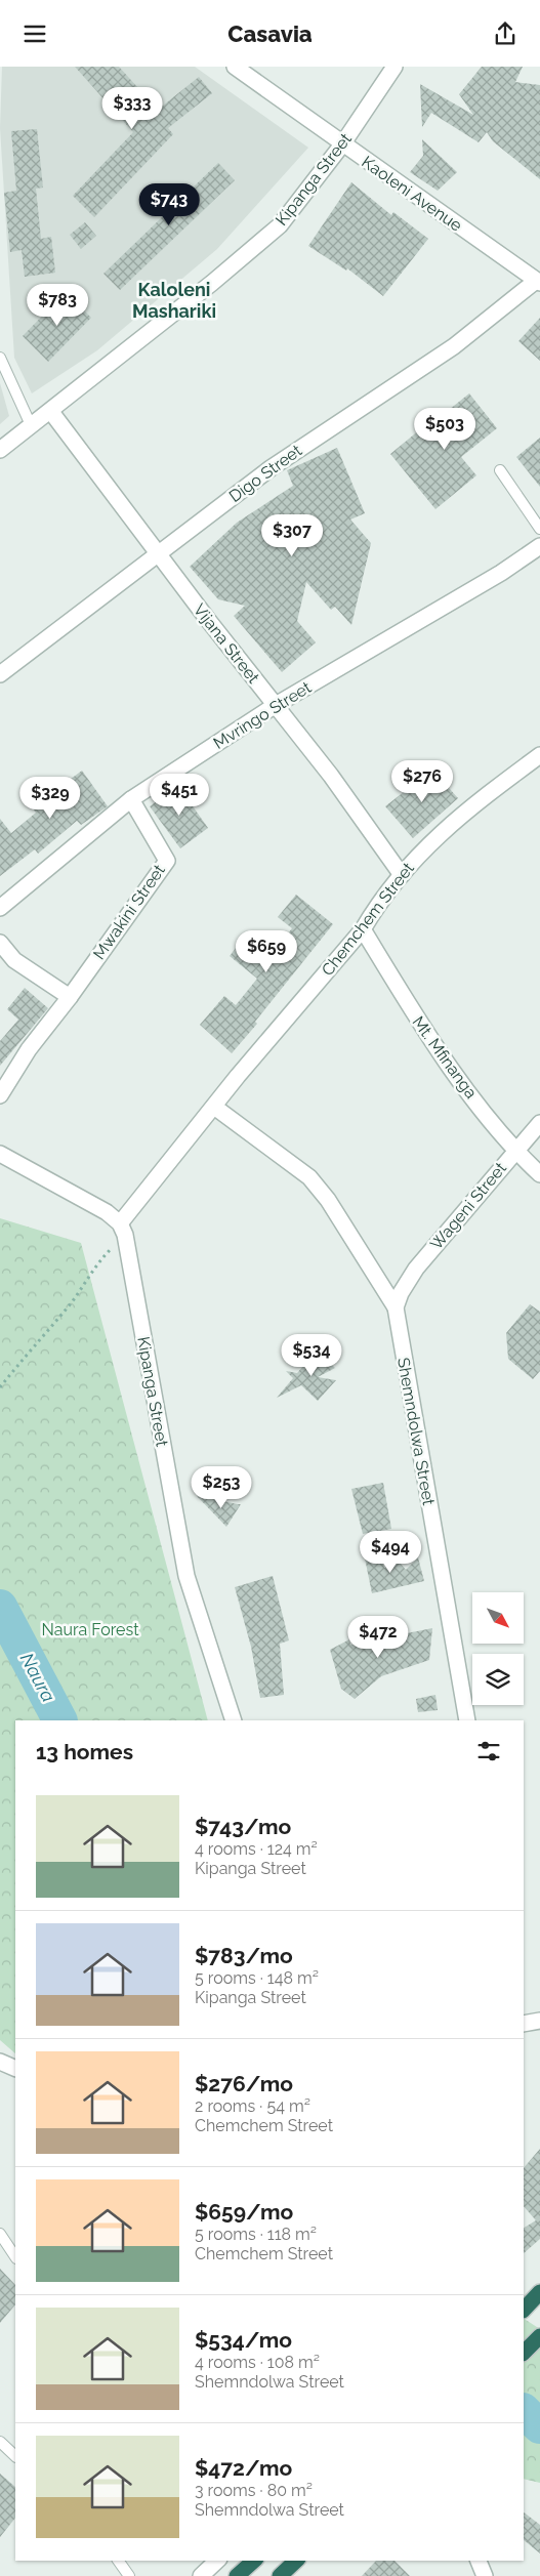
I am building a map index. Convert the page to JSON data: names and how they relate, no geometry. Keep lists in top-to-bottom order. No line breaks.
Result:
{"streets":{"street":["Kipanga Street","Kaoleni Avenue","Digo Street","Vijana Street","Mvringo Street","Mwakini Street","Chemchem Street","Mt. Mfinanga","Wageni Street","Shemndolwa Street"]},"crossings":[["Kipanga Street","Kaoleni Avenue"],["Kipanga Street","Vijana Street"],["Kipanga Street","Chemchem Street"],["Kaoleni Avenue","Digo Street"],["Digo Street","Vijana Street"],["Vijana Street","Mvringo Street"],["Vijana Street","Chemchem Street"],["Mvringo Street","Mwakini Street"],["Chemchem Street","Mt. Mfinanga"],["Mt. Mfinanga","Wageni Street"],["Wageni Street","Shemndolwa Street"]],"districts":["Kaloleni Mashariki"],"water":["Naura"],"parks":["Naura Forest"],"north":"bottom right","page":{"header":"Casavia","price":["$333","$743","$783","$503","$307","$276","$451","$329","$659","$534","$253","$494","$472"],"heading":"13 homes","list":[{"name":"$743/mo","note":"4 rooms · 124 m² · Kipanga Street"},{"name":"$783/mo","note":"5 rooms · 148 m² · Kipanga Street"},{"name":"$276/mo","note":"2 rooms · 54 m² · Chemchem Street"},{"name":"$659/mo","note":"5 rooms · 118 m² · Chemchem Street"},{"name":"$534/mo","note":"4 rooms · 108 m² · Shemndolwa Street"},{"name":"$472/mo","note":"3 rooms · 80 m² · Shemndolwa Street"}]}}
